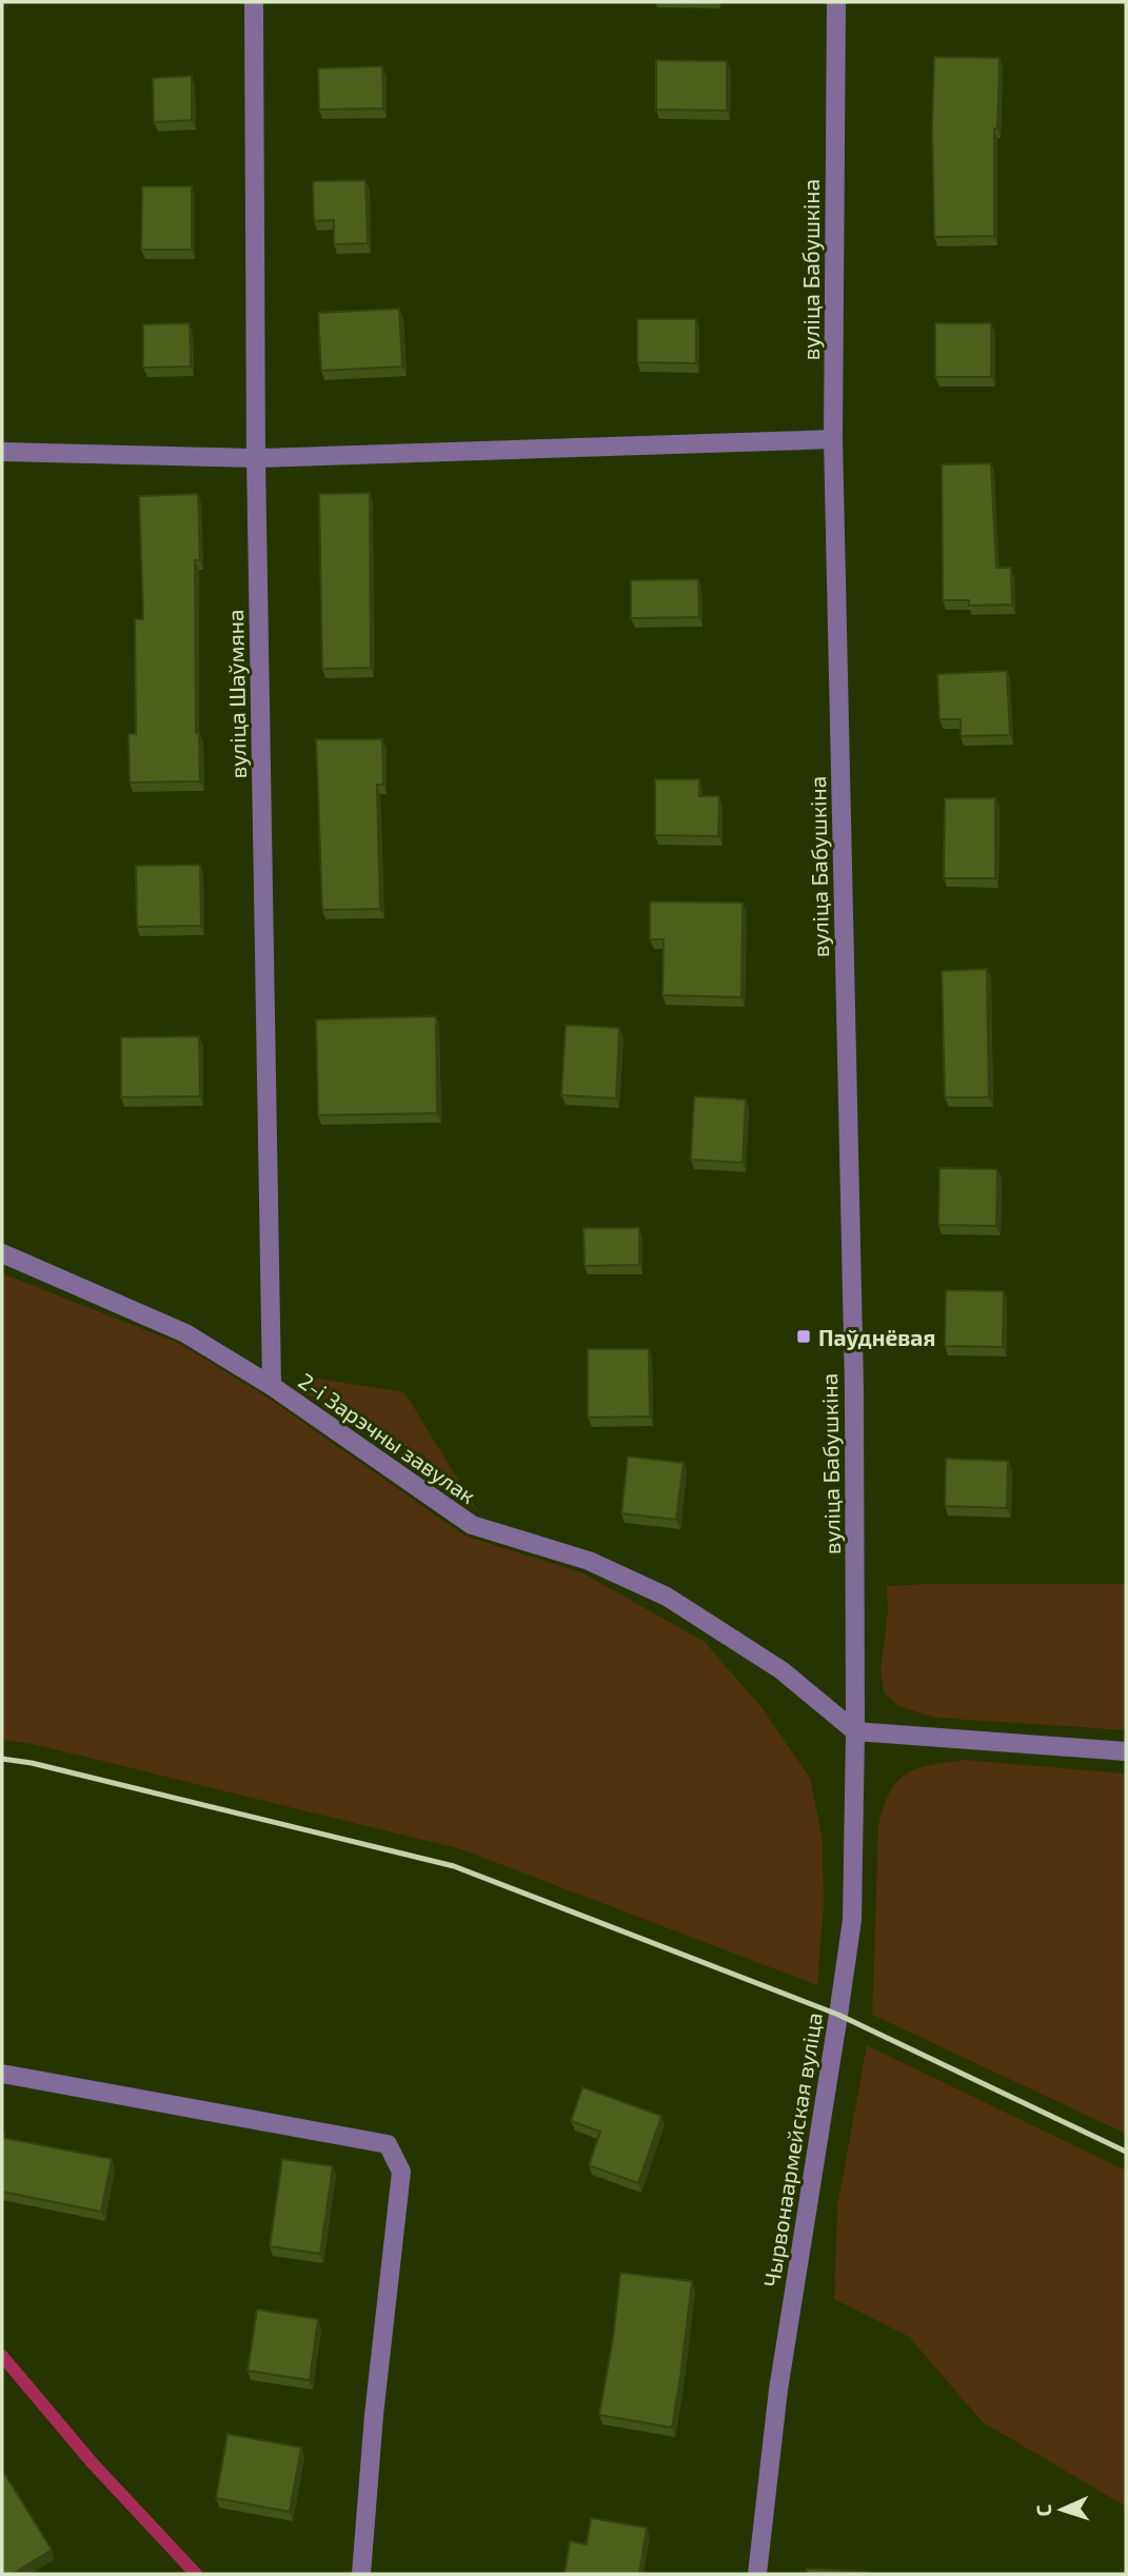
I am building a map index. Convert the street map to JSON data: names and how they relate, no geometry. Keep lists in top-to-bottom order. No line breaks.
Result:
{"streets":{"street":["вуліца Бабушкіна","вуліца Шаўмяна","2-і Зарэчны завулак","Чырвонаармейская вуліца"]},"crossings":[["вуліца Бабушкіна","2-і Зарэчны завулак"],["вуліца Бабушкіна","Чырвонаармейская вуліца"],["вуліца Шаўмяна","2-і Зарэчны завулак"],["2-і Зарэчны завулак","Чырвонаармейская вуліца"]],"places":{"transit":["Паўднёвая"]},"north":"left"}
